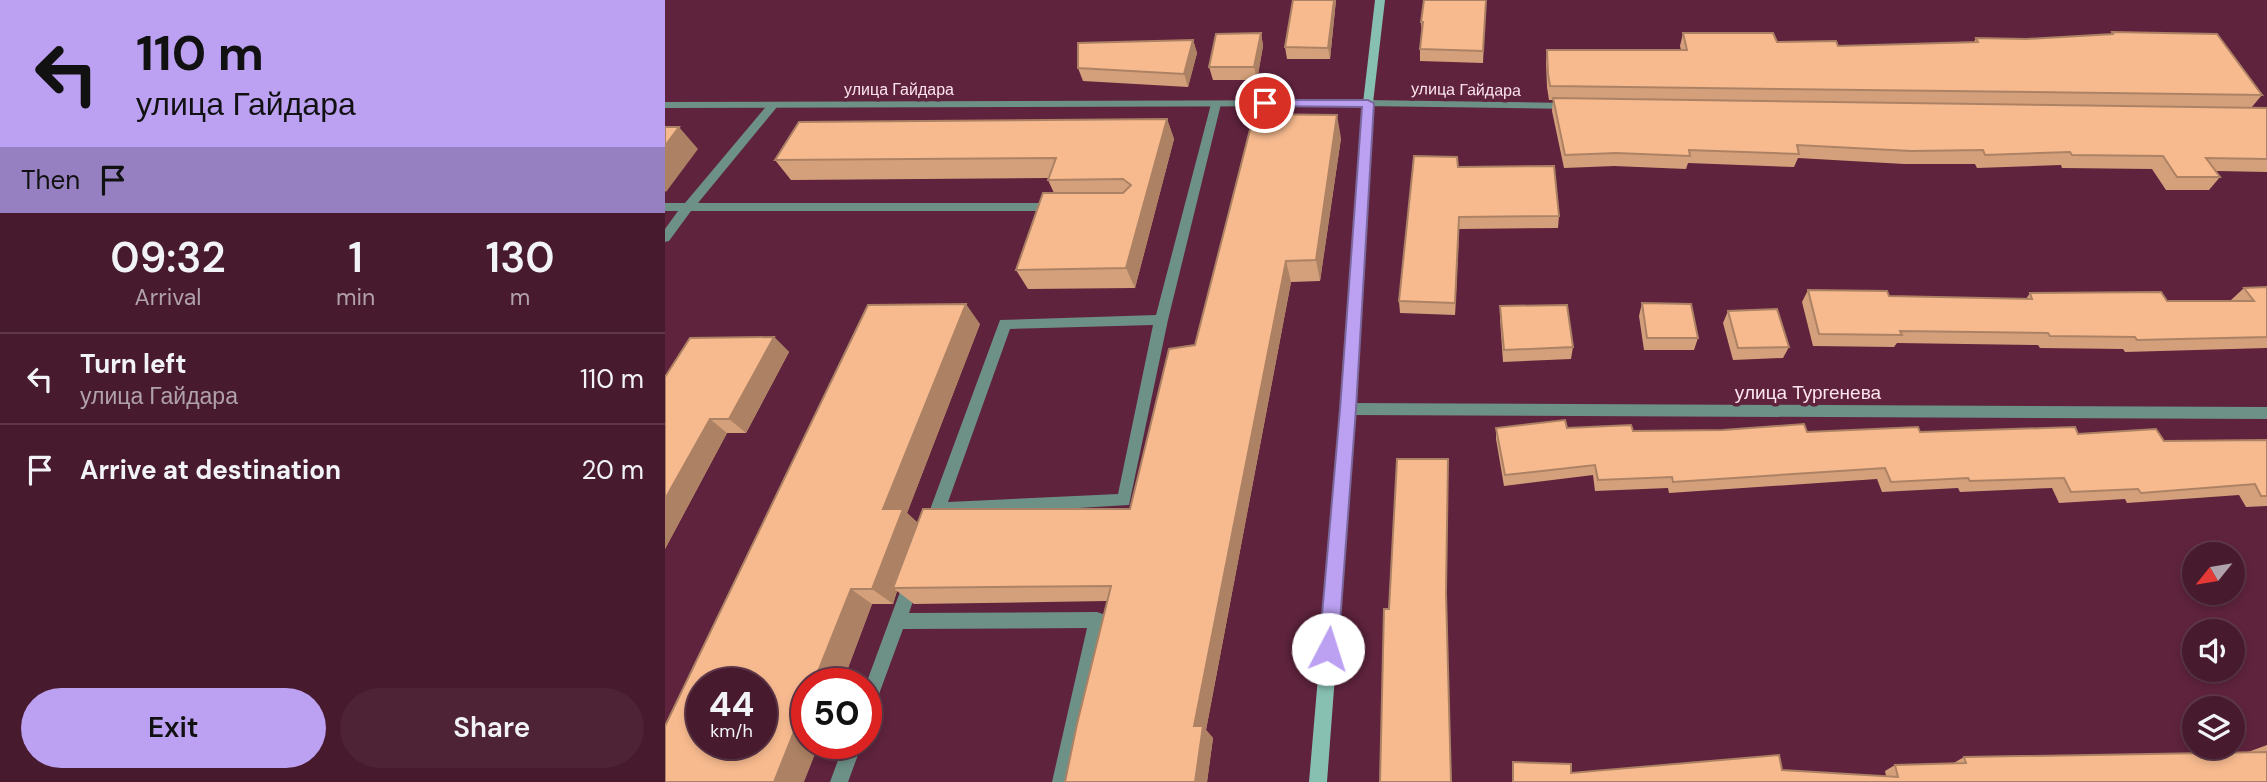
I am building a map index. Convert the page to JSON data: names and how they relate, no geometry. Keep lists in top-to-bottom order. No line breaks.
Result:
{"streets":{"street":["улица Гайдара","улица Тургенева"]},"north":"bottom left","page":{"turn":["110 m","улица Гайдара"],"then":"Then","eta":["09:32","Arrival","1","min","130","m"],"list":[{"name":"Turn left","note":"улица Гайдара","value":"110 m"},{"name":"Arrive at destination","value":"20 m"}],"speed":"44 km/h","limit":"50","buttons":["Exit","Share"]}}
